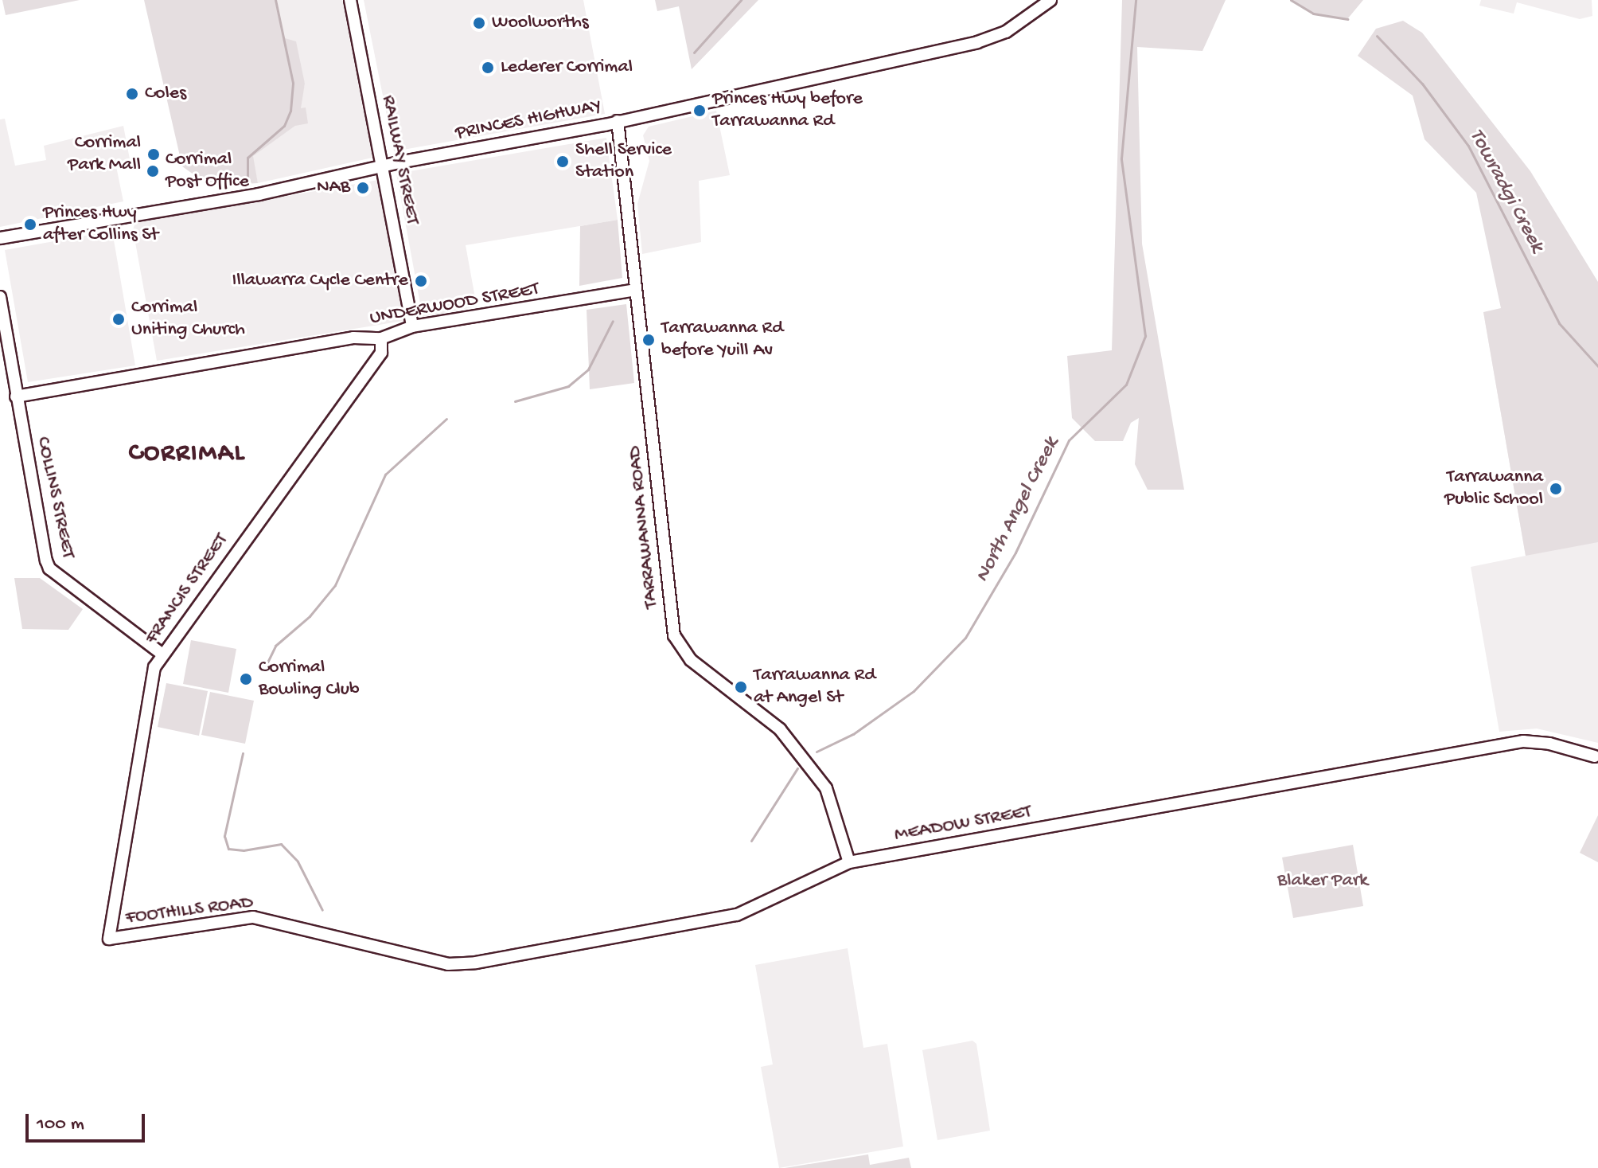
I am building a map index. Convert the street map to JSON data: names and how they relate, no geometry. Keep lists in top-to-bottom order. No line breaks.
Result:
{"streets":{"main road":["PRINCES HIGHWAY","RAILWAY STREET","UNDERWOOD STREET","COLLINS STREET","TARRAWANNA ROAD","FRANCIS STREET","MEADOW STREET","FOOTHILLS ROAD"]},"crossings":[["PRINCES HIGHWAY","RAILWAY STREET"],["PRINCES HIGHWAY","TARRAWANNA ROAD"],["RAILWAY STREET","UNDERWOOD STREET"],["UNDERWOOD STREET","COLLINS STREET"],["UNDERWOOD STREET","TARRAWANNA ROAD"],["UNDERWOOD STREET","FRANCIS STREET"],["COLLINS STREET","FRANCIS STREET"],["TARRAWANNA ROAD","MEADOW STREET"],["FRANCIS STREET","FOOTHILLS ROAD"],["MEADOW STREET","FOOTHILLS ROAD"]],"districts":["CORRIMAL"],"water":["Towradgi Creek","North Angel Creek"],"parks":["Blaker Park"],"places":["Woolworths","Lederer Corrimal","Coles","Princes Hwy before Tarrawanna Rd","Corrimal Park Mall","Shell Service Station","Corrimal Post Office","NAB","Princes Hwy after Collins St","Illawarra Cycle Centre","Corrimal Uniting Church","Tarrawanna Rd before Yuill Av","Tarrawanna Public School","Corrimal Bowling Club","Tarrawanna Rd at Angel St"],"scale_bar":"100 m"}
